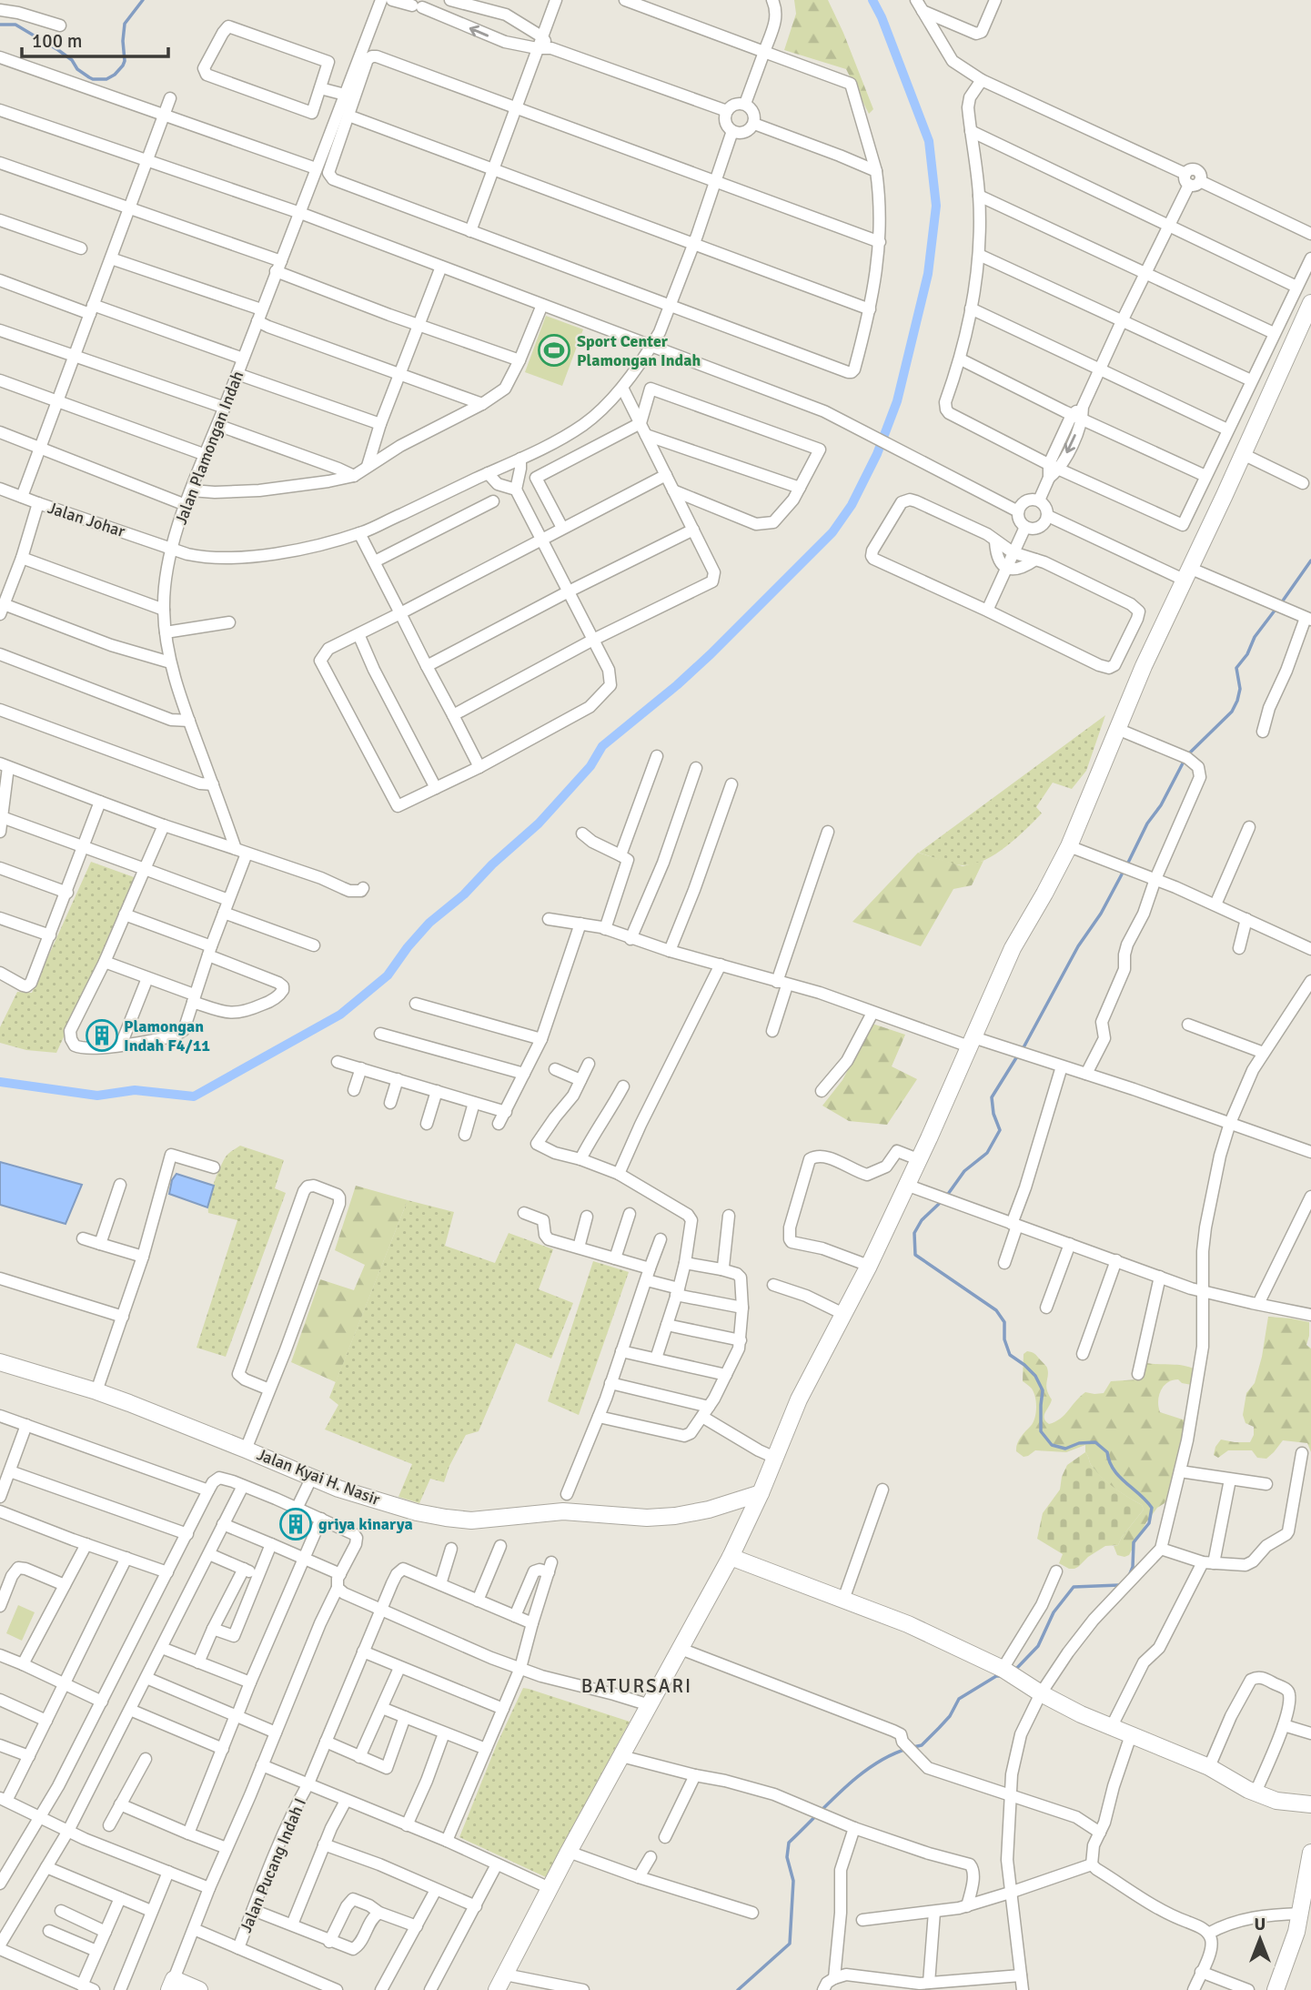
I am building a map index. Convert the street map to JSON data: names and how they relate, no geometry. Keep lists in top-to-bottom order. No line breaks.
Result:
{"streets":{"main road":["Jalan Kyai H. Nasir"],"street":["Jalan Plamongan Indah","Jalan Johar","Jalan Pucang Indah I"]},"crossings":[["Jalan Plamongan Indah","Jalan Johar"]],"districts":["BATURSARI"],"places":{"sports":["Sport Center Plamongan Indah"],"building":["Plamongan Indah F4/11","griya kinarya"]},"scale_bar":"100 m","north":"top"}
